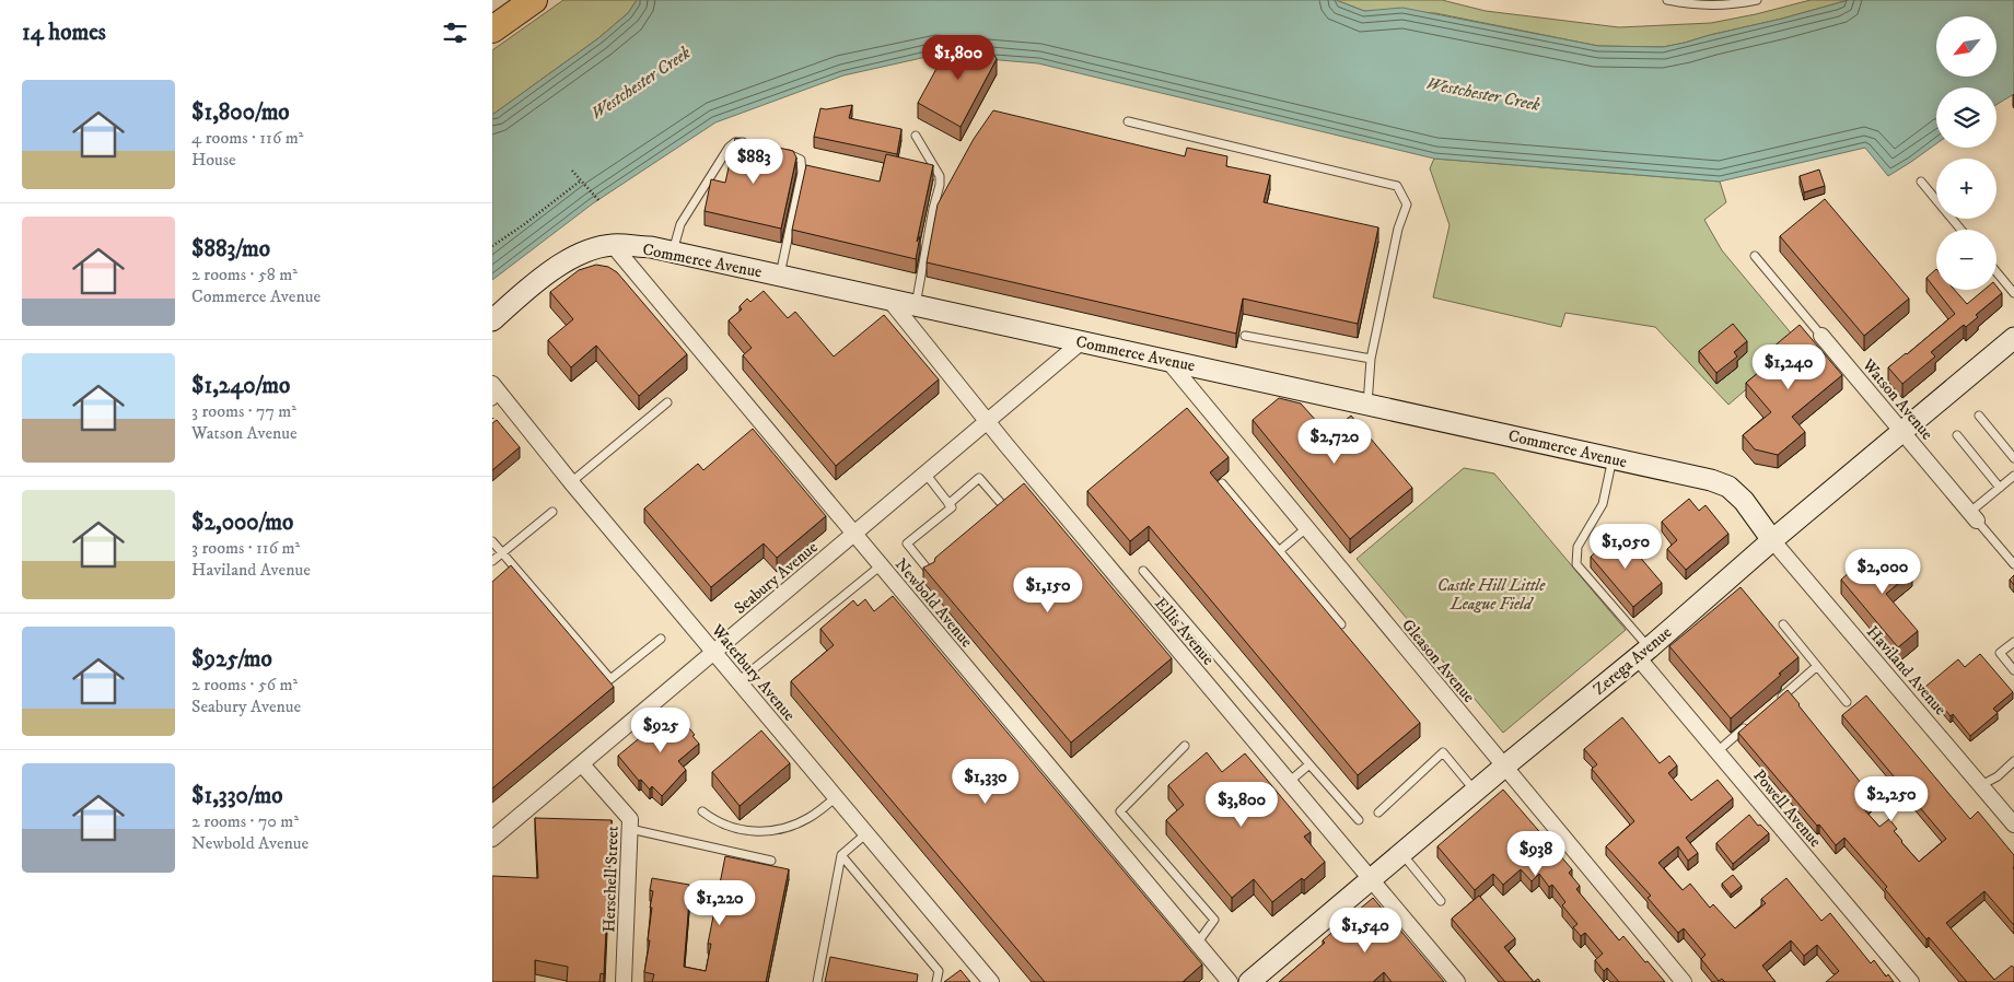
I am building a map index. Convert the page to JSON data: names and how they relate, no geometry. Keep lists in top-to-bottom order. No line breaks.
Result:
{"streets":{"main road":["Commerce Avenue","Zerega Avenue"],"street":["Watson Avenue","Seabury Avenue","Newbold Avenue","Ellis Avenue","Gleason Avenue","Haviland Avenue","Waterbury Avenue","Powell Avenue","Herschell Street"]},"crossings":[["Commerce Avenue","Seabury Avenue"],["Commerce Avenue","Newbold Avenue"],["Commerce Avenue","Ellis Avenue"],["Commerce Avenue","Gleason Avenue"],["Commerce Avenue","Zerega Avenue"],["Commerce Avenue","Haviland Avenue"],["Watson Avenue","Zerega Avenue"],["Seabury Avenue","Newbold Avenue"],["Seabury Avenue","Ellis Avenue"],["Seabury Avenue","Waterbury Avenue"],["Seabury Avenue","Herschell Street"],["Ellis Avenue","Zerega Avenue"],["Gleason Avenue","Zerega Avenue"],["Zerega Avenue","Haviland Avenue"],["Zerega Avenue","Powell Avenue"]],"water":["Westchester Creek"],"parks":["Castle Hill Little League Field"],"north":"bottom left","page":{"heading":"14 homes","map_buttons":["+","−"],"price":["$1,800","$883","$1,240","$2,720","$1,050","$2,000","$1,150","$925","$1,330","$2,250","$3,800","$938","$1,220","$1,540"],"list":[{"name":"$1,800/mo","note":"4 rooms · 116 m² · House"},{"name":"$883/mo","note":"2 rooms · 58 m² · Commerce Avenue"},{"name":"$1,240/mo","note":"3 rooms · 77 m² · Watson Avenue"},{"name":"$2,000/mo","note":"3 rooms · 116 m² · Haviland Avenue"},{"name":"$925/mo","note":"2 rooms · 56 m² · Seabury Avenue"},{"name":"$1,330/mo","note":"2 rooms · 70 m² · Newbold Avenue"}]}}
